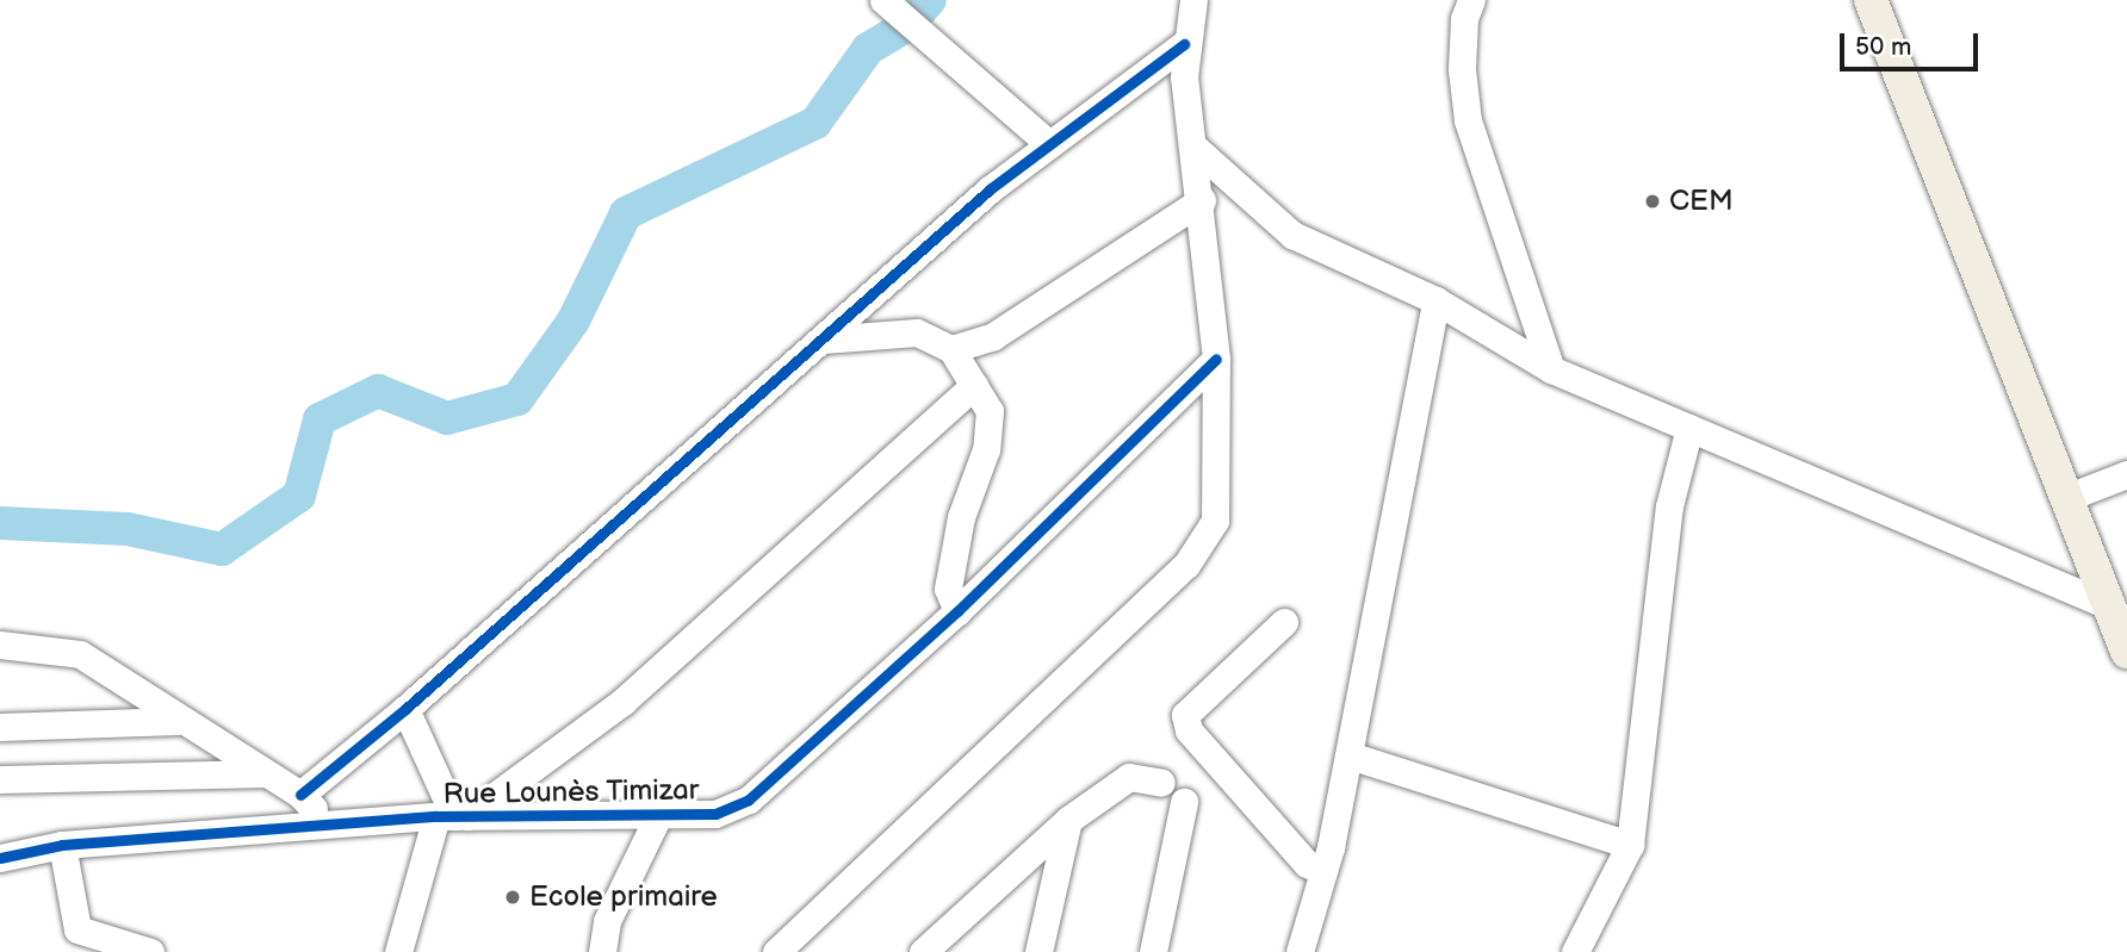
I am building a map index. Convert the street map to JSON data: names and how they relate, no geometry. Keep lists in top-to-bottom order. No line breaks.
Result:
{"streets":{"street":["Rue Lounès Timizar"]},"places":["CEM","Ecole primaire"],"scale_bar":"50 m"}
